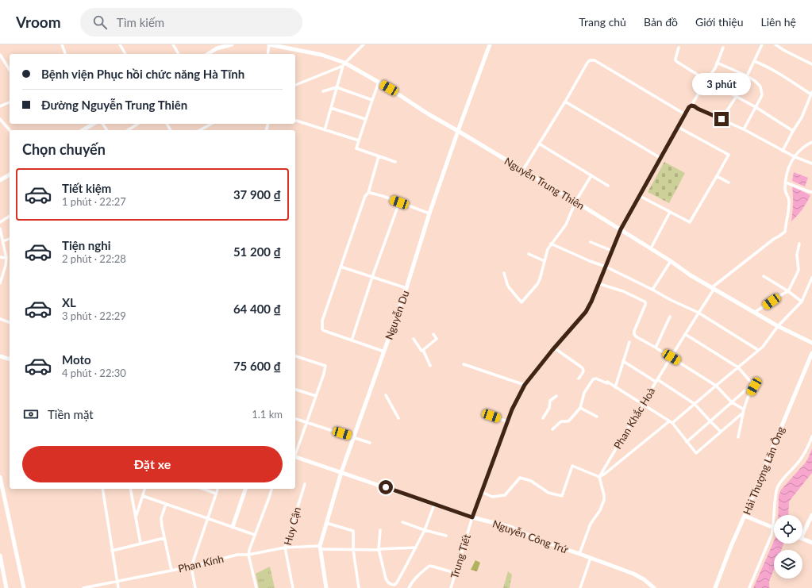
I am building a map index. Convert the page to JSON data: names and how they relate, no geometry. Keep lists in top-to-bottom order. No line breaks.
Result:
{"streets":{"street":["Nguyễn Trung Thiên","Nguyễn Du","Phan Khắc Hoà","Hải Thượng Lãn Ông","Huy Cận","Nguyễn Công Trứ","Trung Tiết","Phan Kính"]},"crossings":[["Nguyễn Trung Thiên","Nguyễn Du"],["Nguyễn Trung Thiên","Phan Khắc Hoà"],["Nguyễn Trung Thiên","Trung Tiết"],["Nguyễn Du","Nguyễn Công Trứ"],["Nguyễn Du","Phan Kính"],["Huy Cận","Phan Kính"],["Nguyễn Công Trứ","Trung Tiết"]],"page":{"header":"Vroom","search":"Tìm kiếm","nav":["Trang chủ","Bản đồ","Giới thiệu","Liên hệ"],"banner":["Bệnh viện Phục hồi chức năng Hà Tĩnh","Đường Nguyễn Trung Thiên"],"bubble":"3 phút","heading":"Chọn chuyến","list":[{"name":"Tiết kiệm","note":"1 phút · 22:27","value":"37 900 ₫"},{"name":"Tiện nghi","note":"2 phút · 22:28","value":"51 200 ₫"},{"name":"XL","note":"3 phút · 22:29","value":"64 400 ₫"},{"name":"Moto","note":"4 phút · 22:30","value":"75 600 ₫"}],"pay":["Tiền mặt","1.1 km"],"buttons":"Đặt xe"}}
